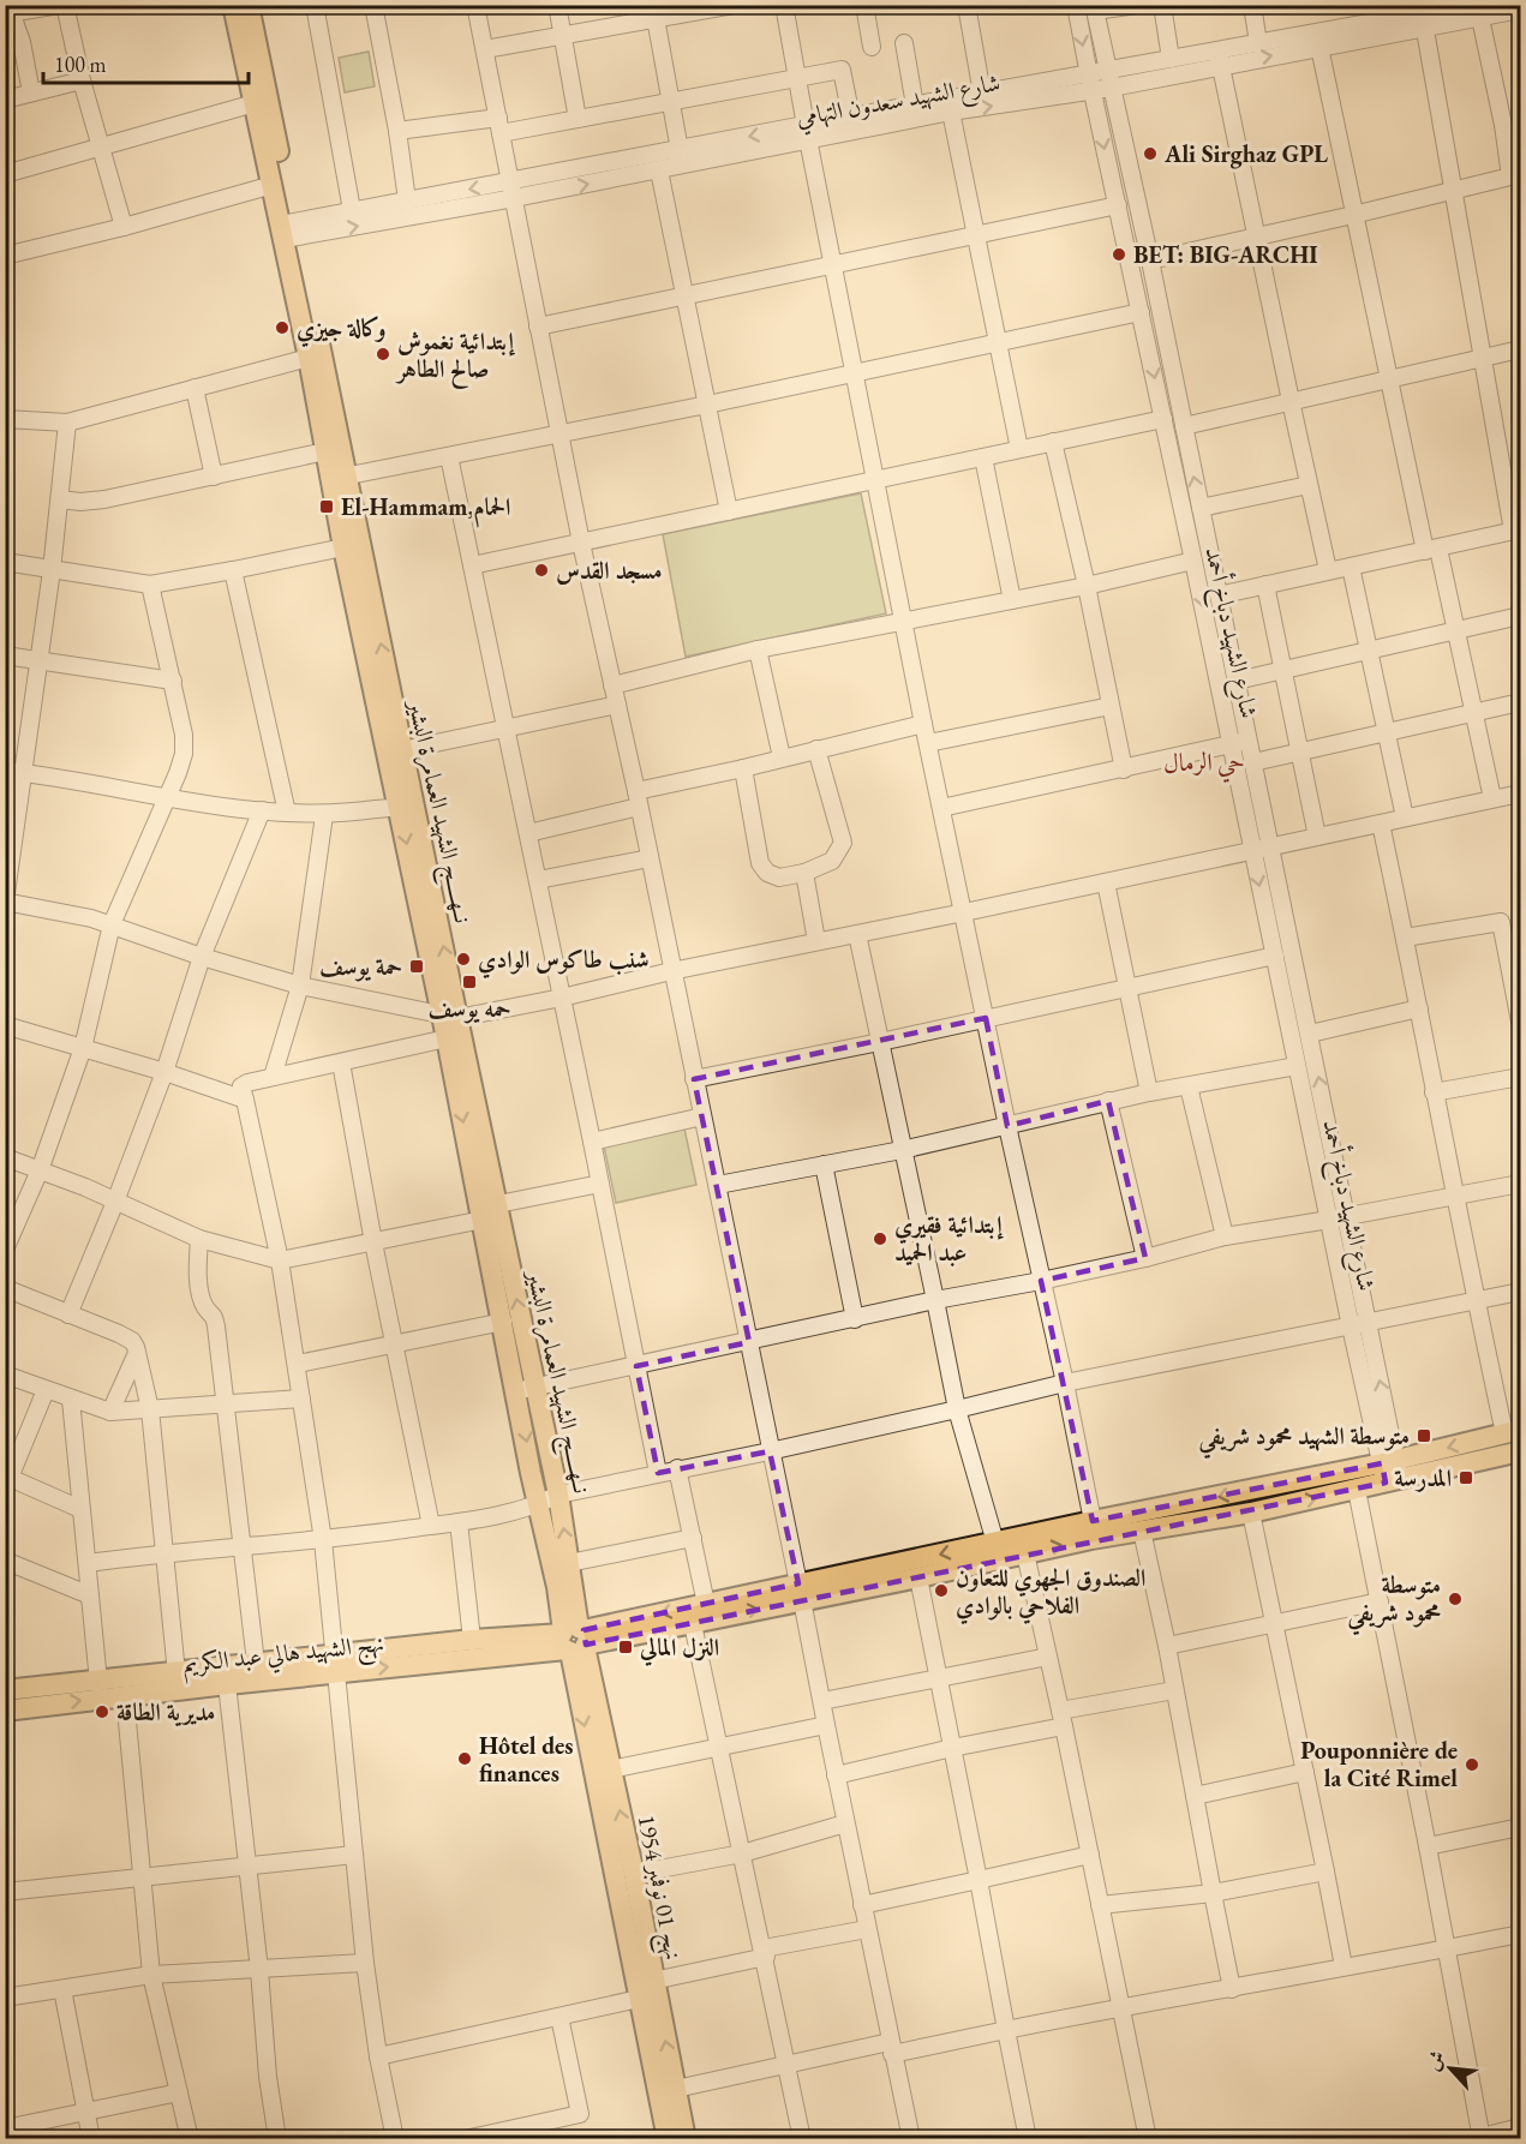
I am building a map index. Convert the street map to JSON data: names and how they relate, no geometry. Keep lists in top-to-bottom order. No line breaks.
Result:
{"streets":{"main road":["نــهـــــج الشهيد العمامرة البشير","نهج الشهيد هالي عبد الكريم","نهج 01 نوفمبر 1954"],"street":["شارع الشهيد سعدون التهامي","شارع الشهيد دباخ أحمد"]},"crossings":[["شارع الشهيد سعدون التهامي","شارع الشهيد دباخ أحمد"],["شارع الشهيد سعدون التهامي","نــهـــــج الشهيد العمامرة البشير"],["نــهـــــج الشهيد العمامرة البشير","نهج الشهيد هالي عبد الكريم"],["نــهـــــج الشهيد العمامرة البشير","نهج 01 نوفمبر 1954"],["نهج الشهيد هالي عبد الكريم","نهج 01 نوفمبر 1954"]],"districts":["حي الرمال"],"places":{"other":["Ali Sirghaz GPL","BET: BIG-ARCHI","وكالة جيزي","إبتدائية نغموش صالح الطاهر","مسجد القدس","شنب طاكوس الوادي","إبتدائية فقيري عبد الحميد","الصندوق الجهوي للتعاون الفلاحي بالوادي","متوسطة محمود شريفي","مديرية الطاقة","Hôtel des finances","Pouponnière de la Cité Rimel"],"transit":["El-Hammam,الحمام","حمة يوسف","حمه يوسف","متوسطة الشهيد محمود شريفي","المدرسة","النزل المالي"]},"scale_bar":"100 m","north":"top left"}
